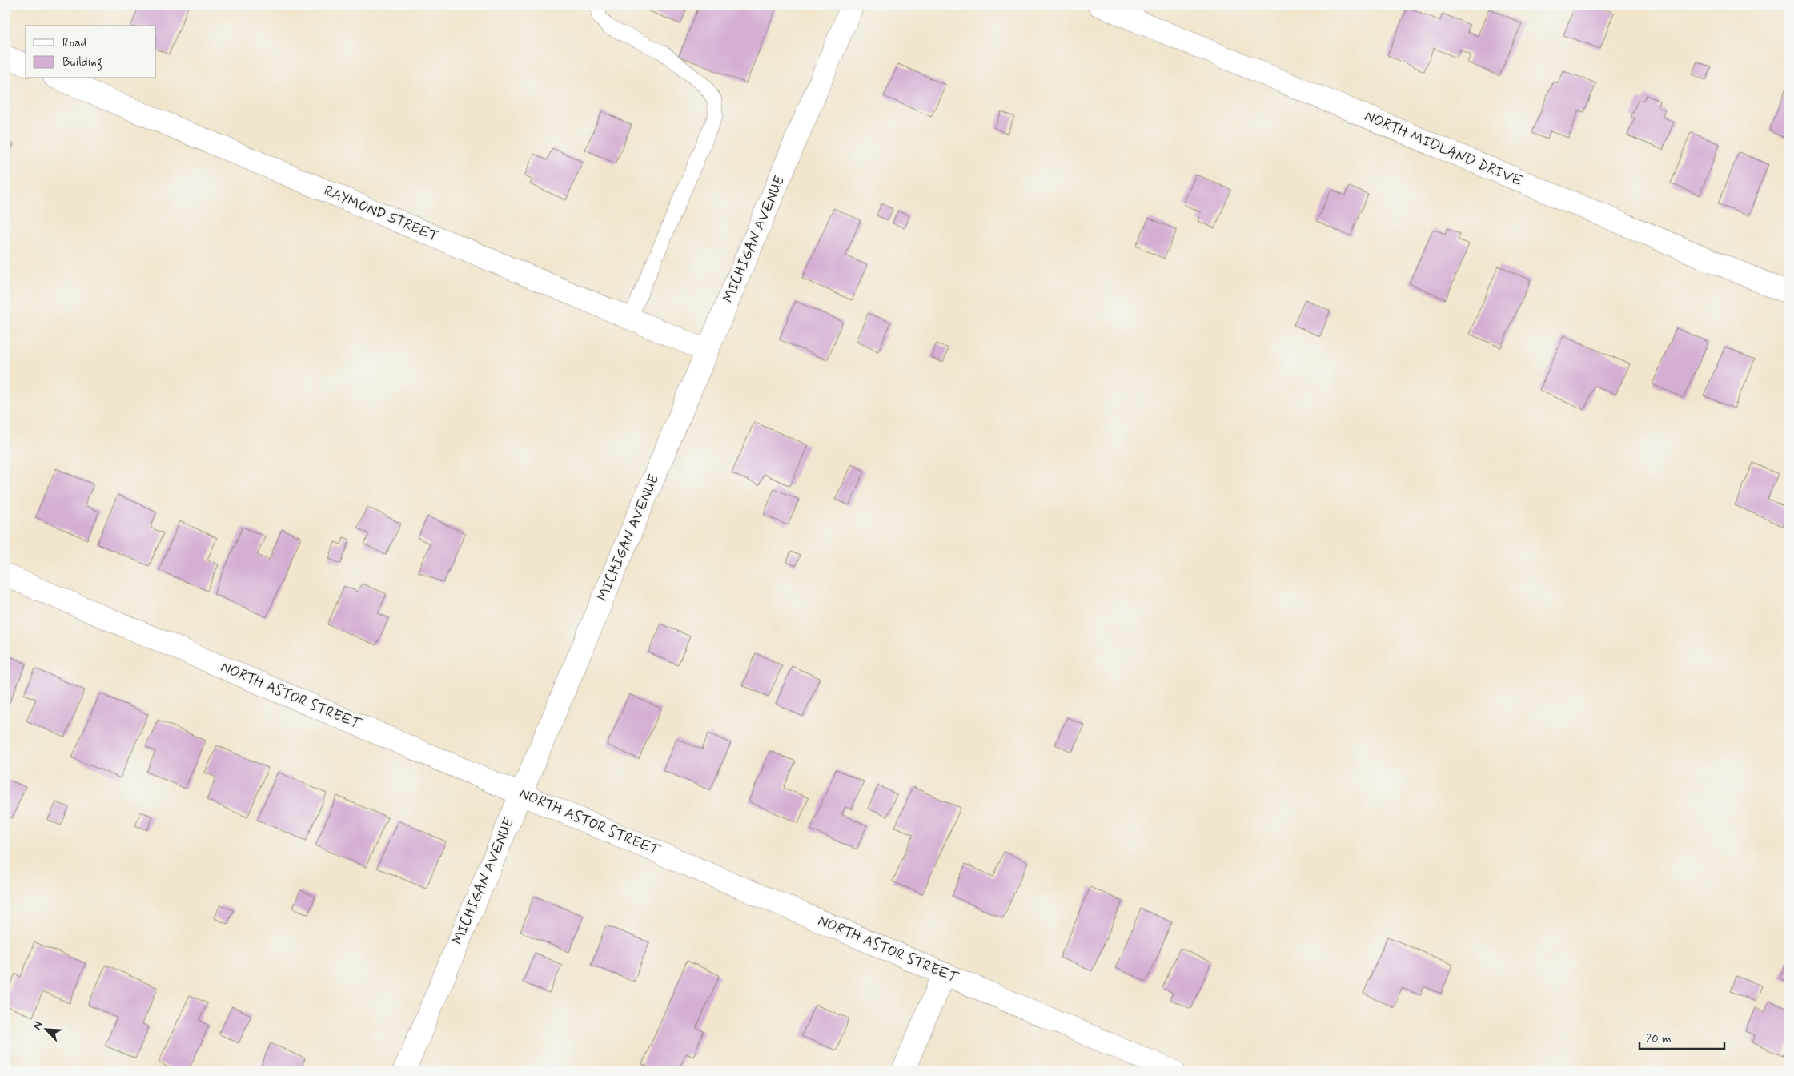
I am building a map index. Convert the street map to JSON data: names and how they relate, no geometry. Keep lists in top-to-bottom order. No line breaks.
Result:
{"streets":{"street":["NORTH MIDLAND DRIVE","RAYMOND STREET","MICHIGAN AVENUE","NORTH ASTOR STREET"]},"crossings":[["RAYMOND STREET","MICHIGAN AVENUE"],["MICHIGAN AVENUE","NORTH ASTOR STREET"]],"legend":["Road","Building"],"scale_bar":"20 m","north":"top left"}
